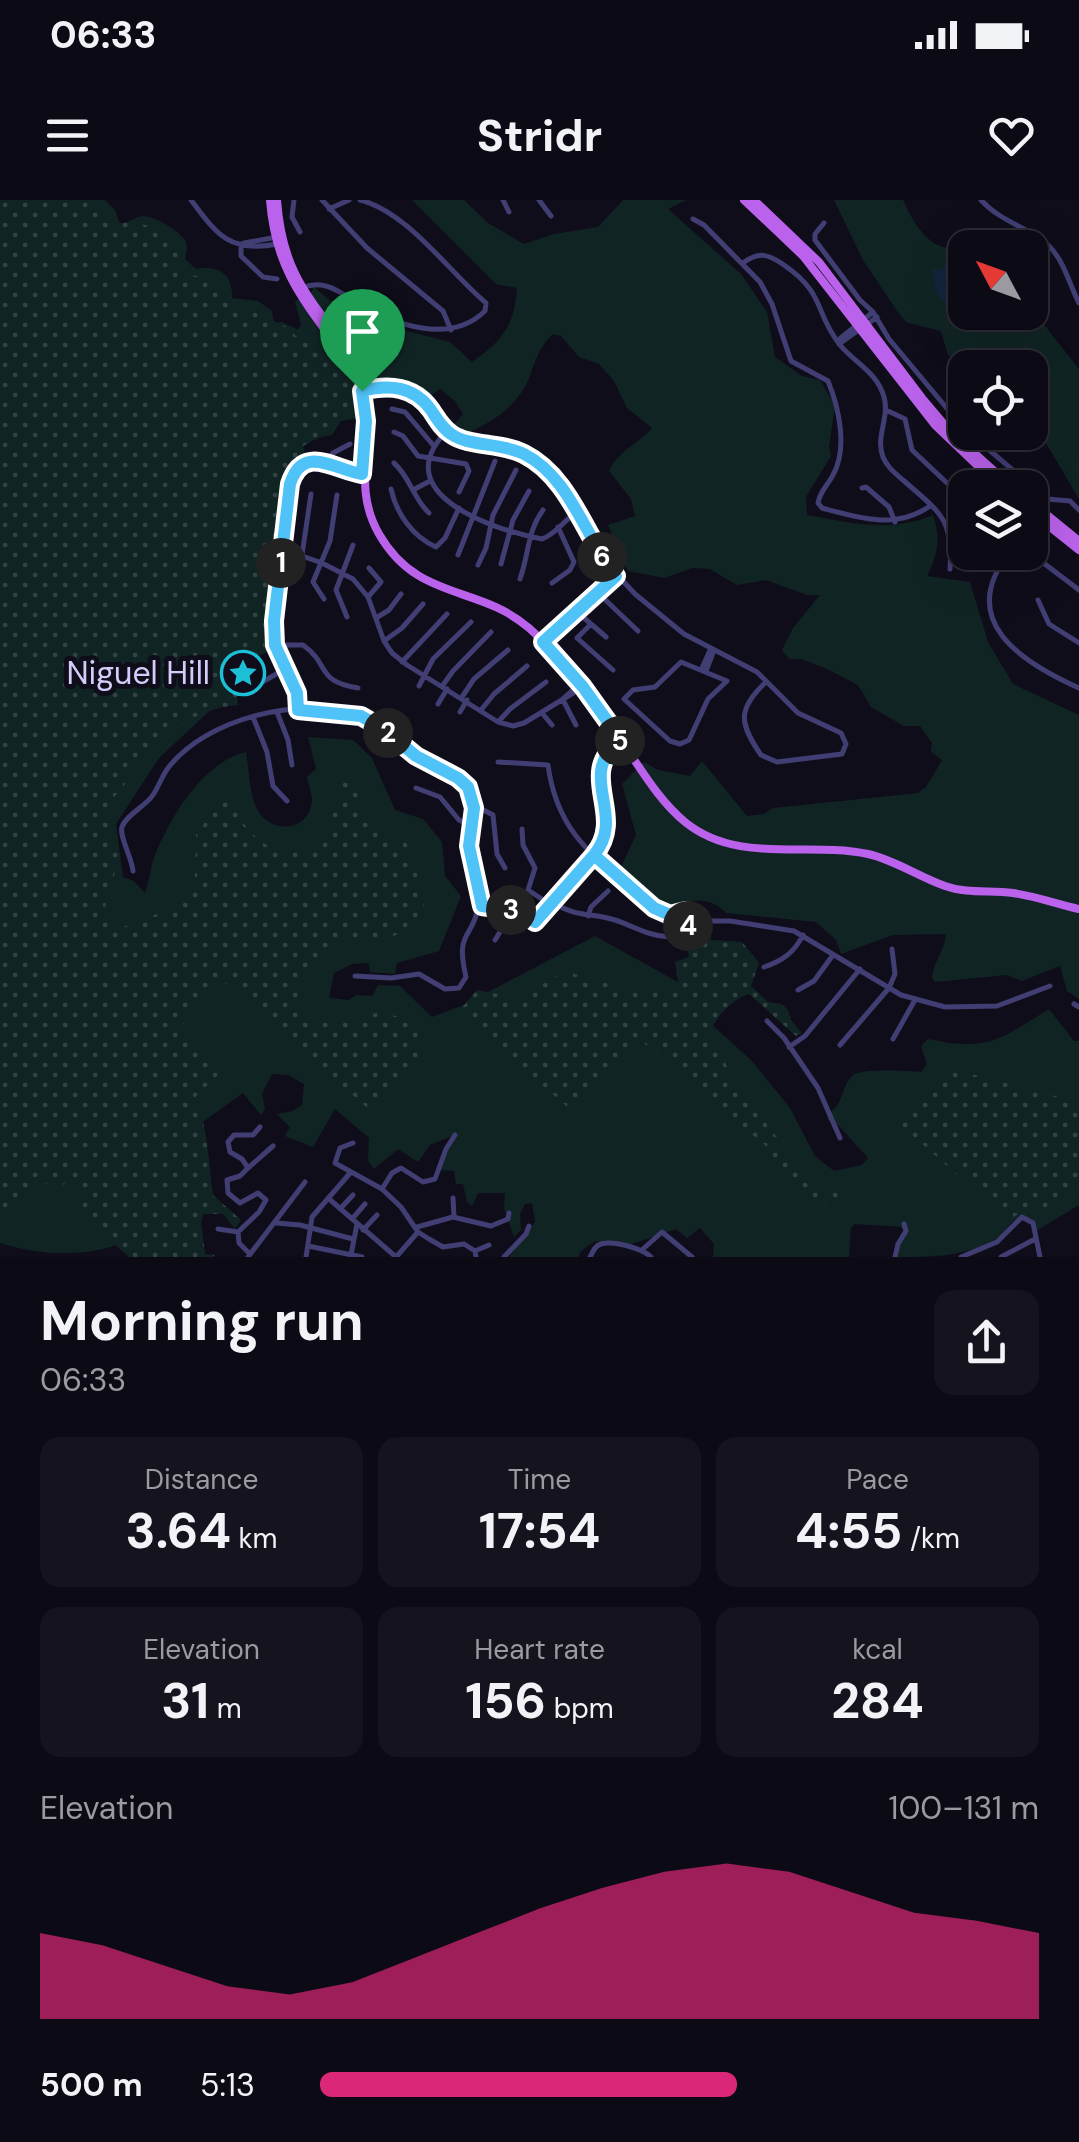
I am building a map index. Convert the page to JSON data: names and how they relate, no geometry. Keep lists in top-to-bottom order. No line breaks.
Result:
{"places":{"place":["Niguel Hill"]},"north":"top left","page":{"status":"06:33","header":"Stridr","pins":["6","1","2","5","3","4"],"heading":["Morning run","06:33"],"stats":[["Distance","3.64 km"],["Time","17:54"],["Pace","4:55 /km"],["Elevation","31 m"],["Heart rate","156 bpm"],["kcal","284"]],"chart":["Elevation","100–131 m"],"list":[{"name":"500 m","note":"5:13"}]}}
